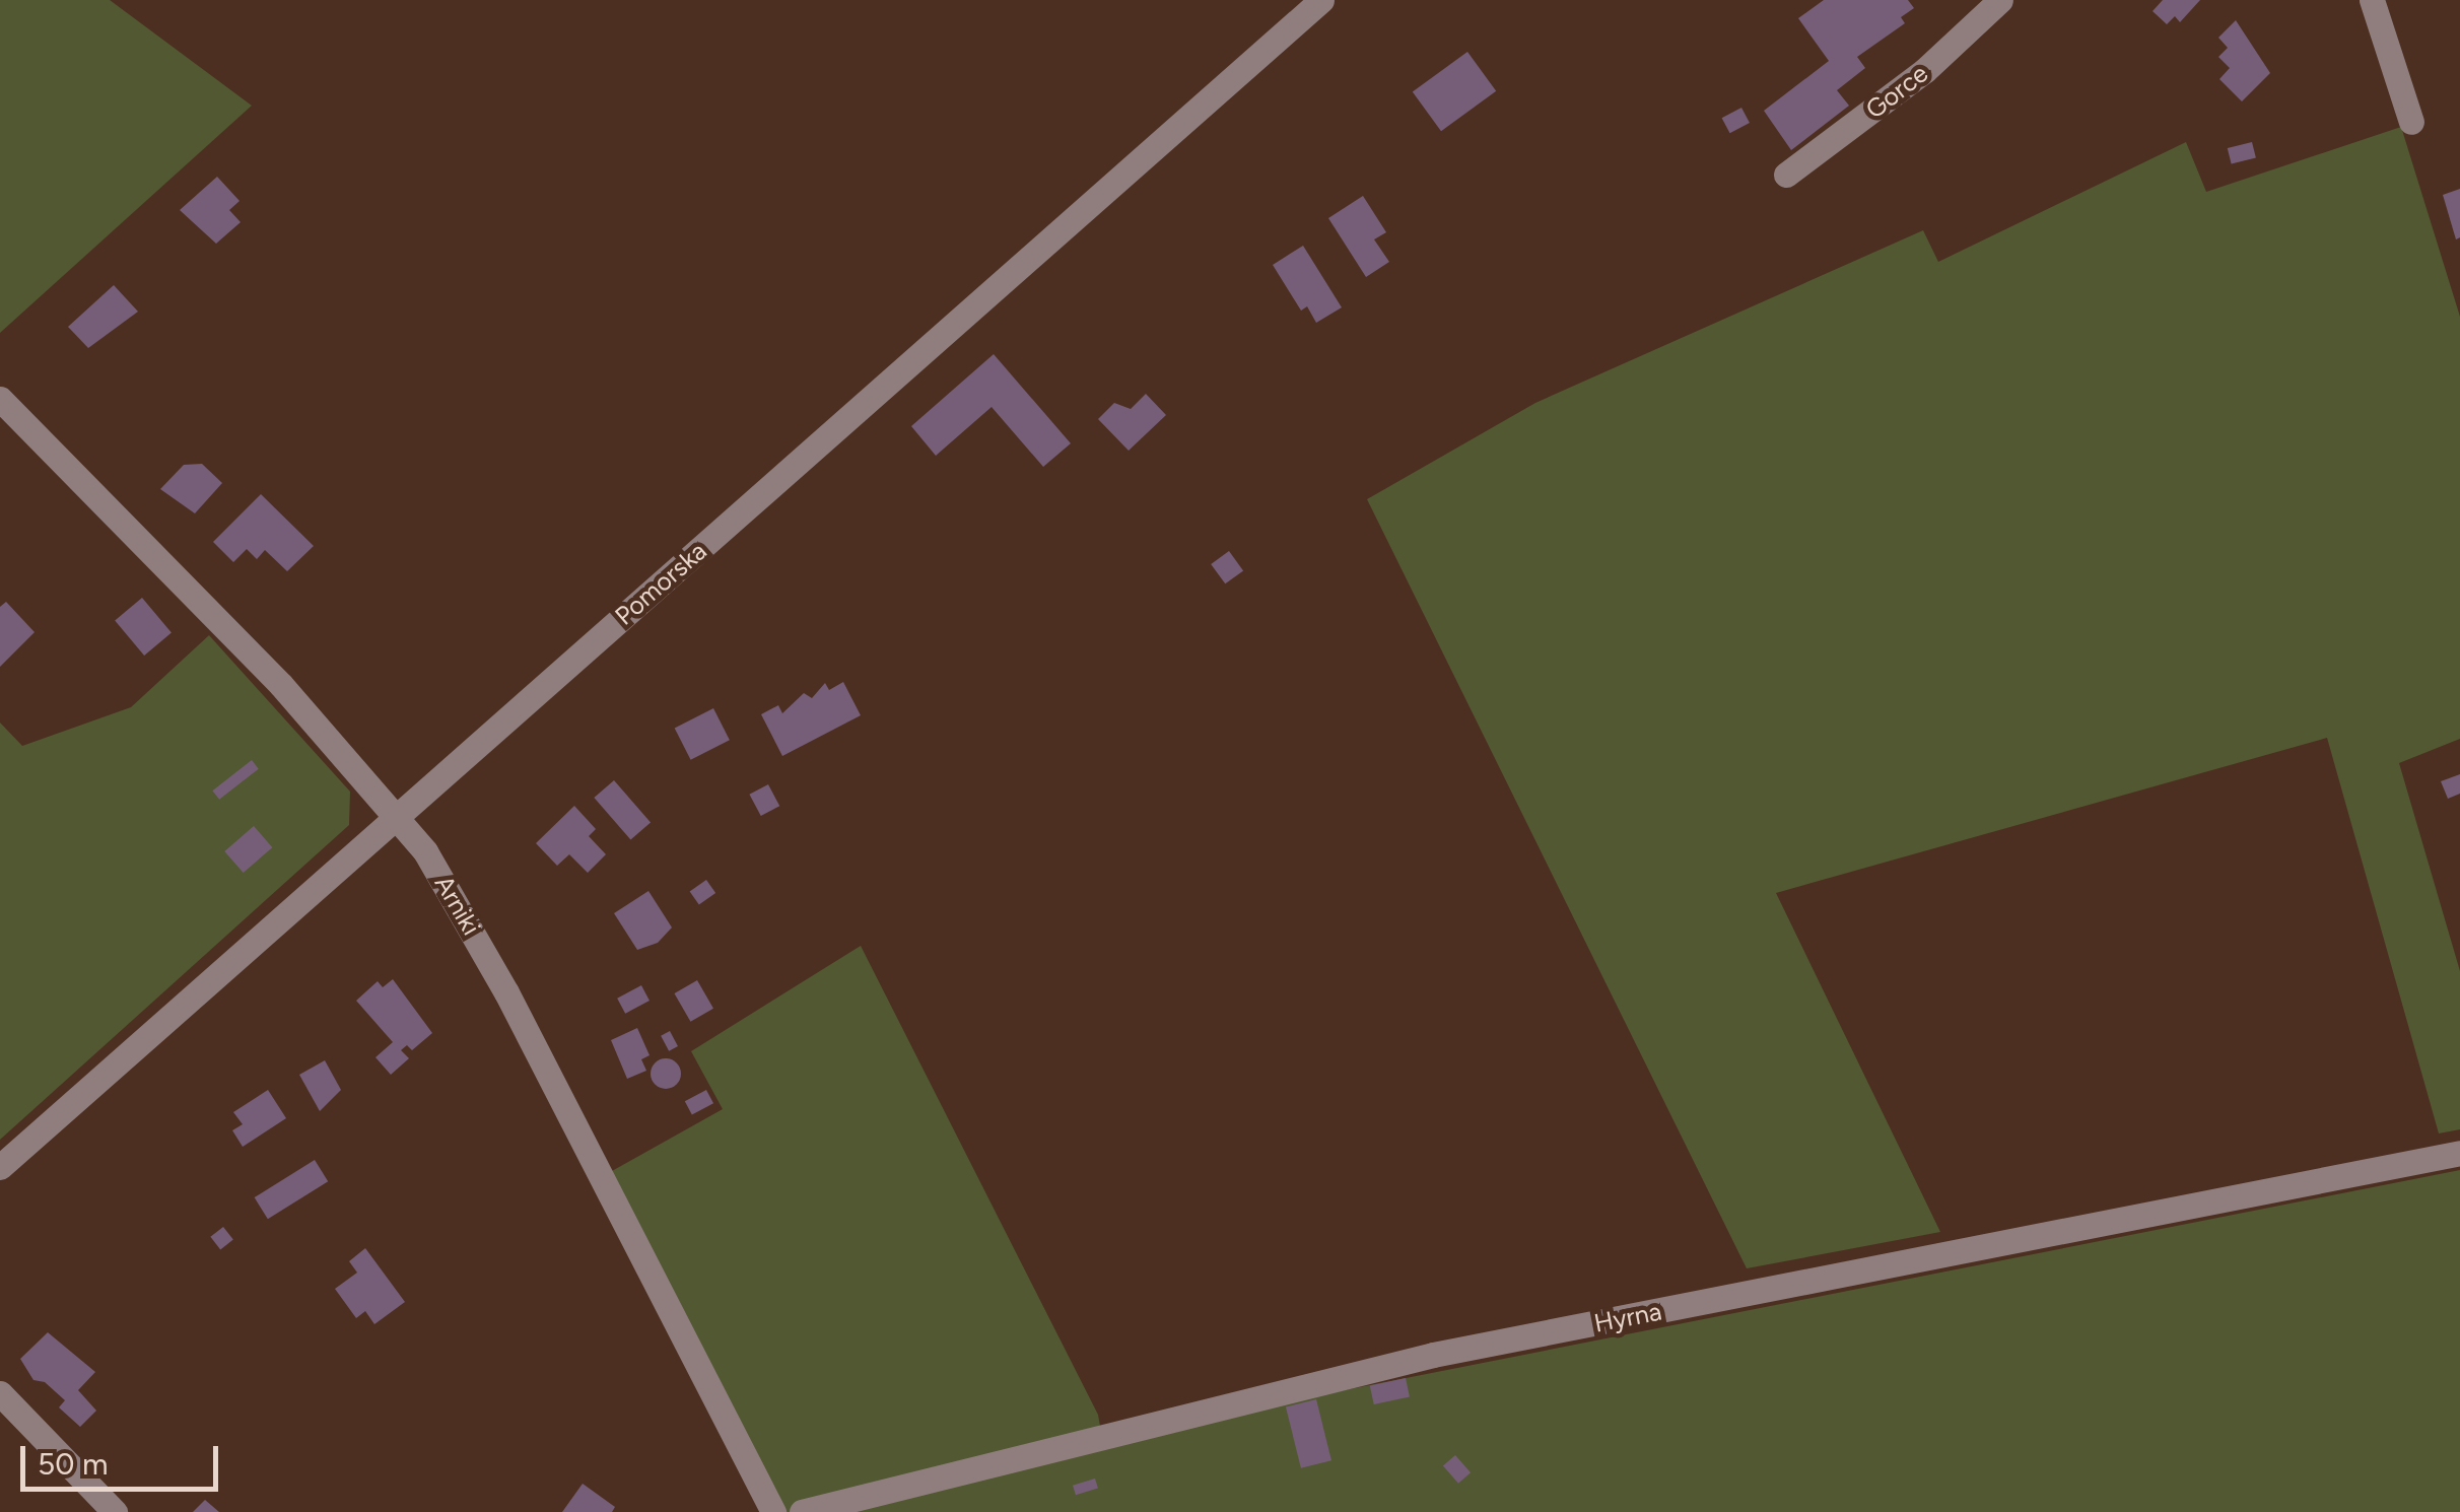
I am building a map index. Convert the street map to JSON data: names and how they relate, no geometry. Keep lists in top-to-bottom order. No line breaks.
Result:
{"streets":{"street":["Gorce","Pomorska","Arniki","Hyrna"]},"crossings":[["Pomorska","Arniki"]],"scale_bar":"50 m"}
